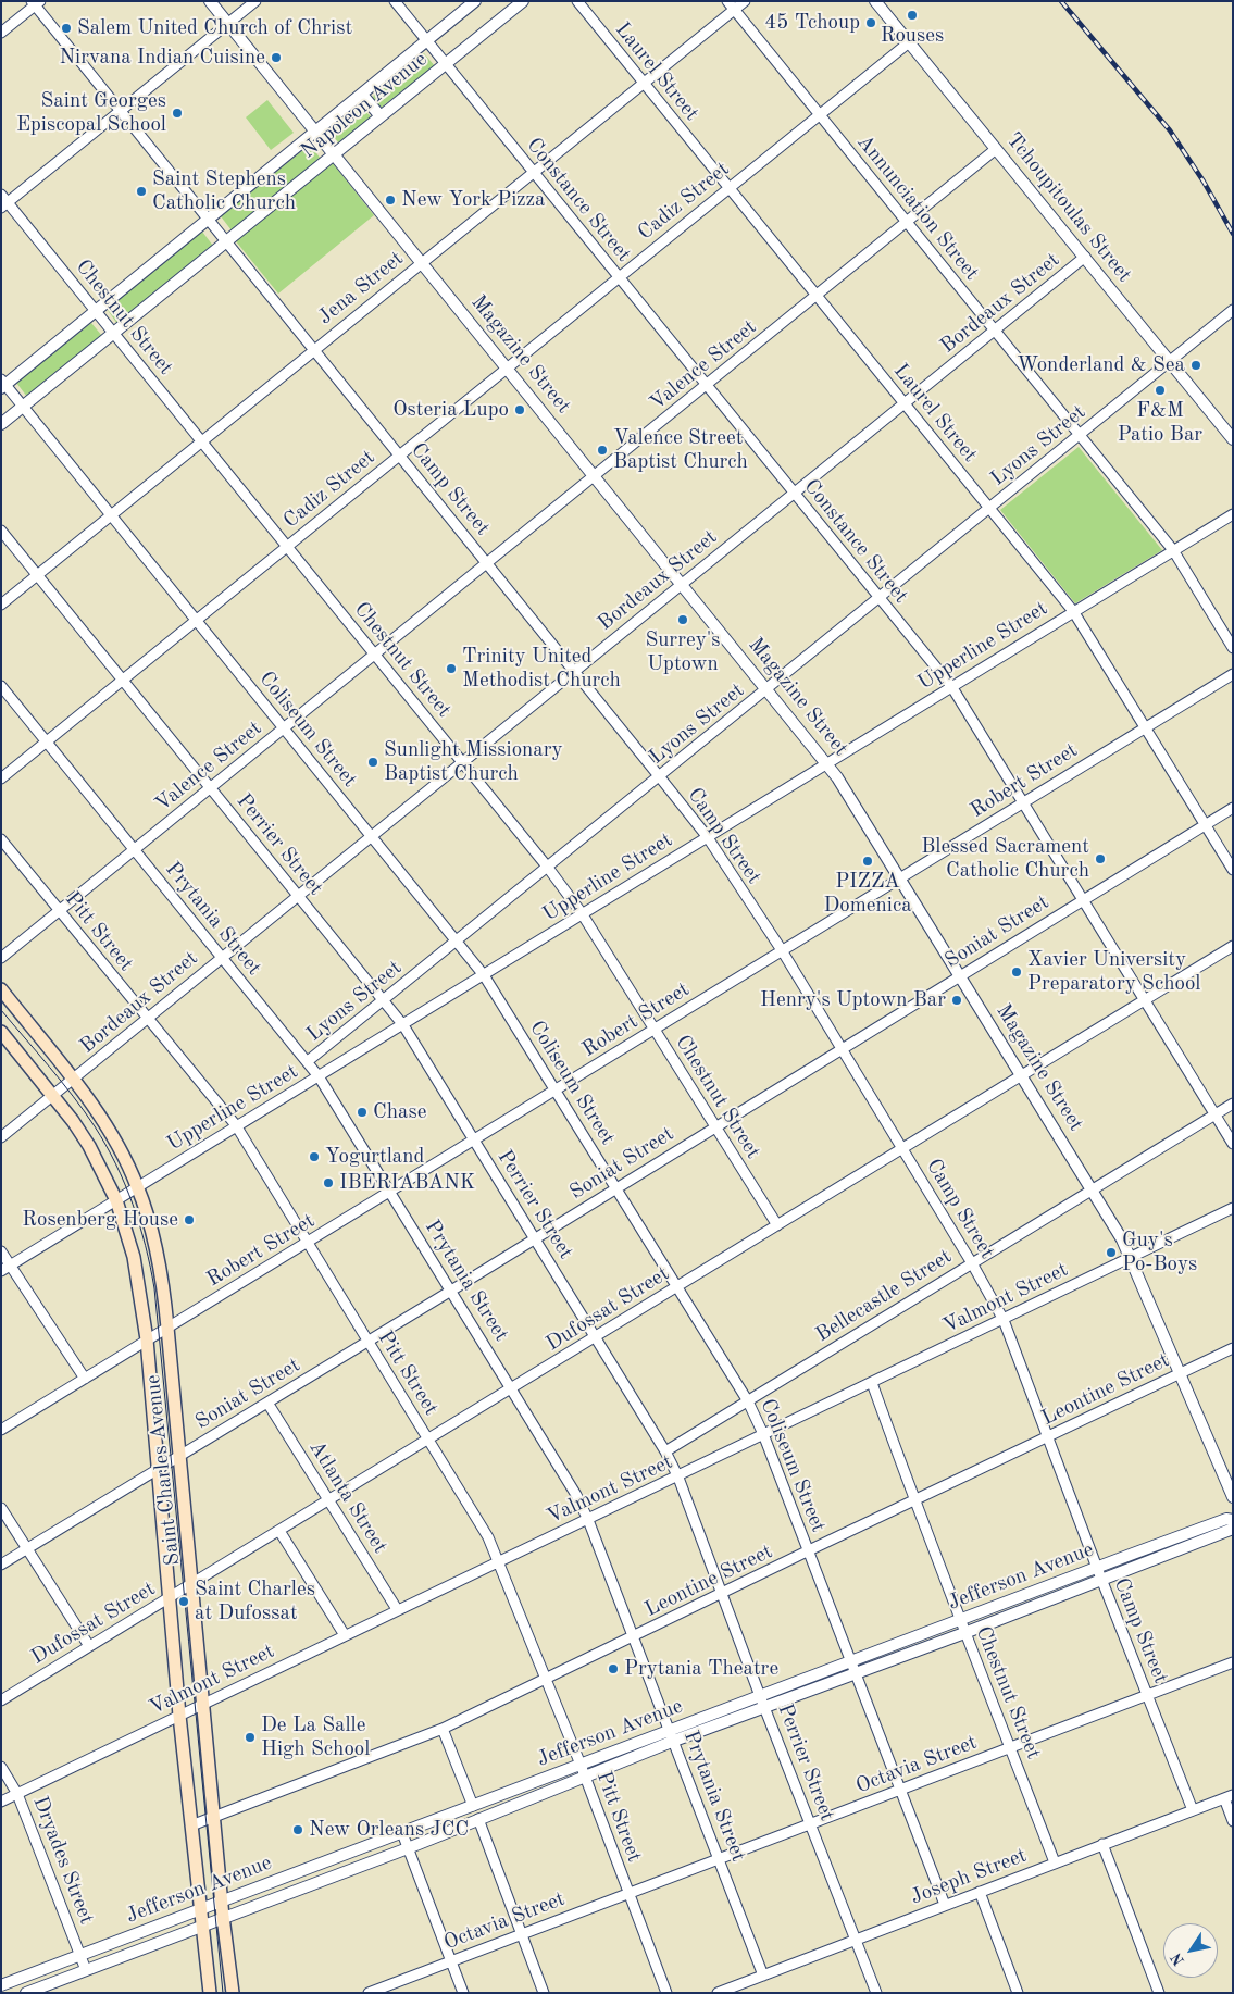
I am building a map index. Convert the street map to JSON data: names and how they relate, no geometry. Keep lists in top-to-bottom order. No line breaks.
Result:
{"streets":{"main road":["Saint Charles Avenue"],"street":["Laurel Street","Napoleon Avenue","Constance Street","Cadiz Street","Annunciation Street","Tchoupitoulas Street","Jena Street","Bordeaux Street","Chestnut Street","Magazine Street","Valence Street","Lyons Street","Camp Street","Upperline Street","Coliseum Street","Robert Street","Perrier Street","Prytania Street","Pitt Street","Soniat Street","Bellecastle Street","Valmont Street","Dufossat Street","Leontine Street","Atlanta Street","Jefferson Avenue","Octavia Street","Dryades Street","Joseph Street"]},"crossings":[["Laurel Street","Cadiz Street"],["Laurel Street","Jena Street"],["Laurel Street","Bordeaux Street"],["Laurel Street","Valence Street"],["Laurel Street","Lyons Street"],["Laurel Street","Upperline Street"],["Laurel Street","Robert Street"],["Laurel Street","Soniat Street"],["Napoleon Avenue","Constance Street"],["Napoleon Avenue","Chestnut Street"],["Napoleon Avenue","Magazine Street"],["Napoleon Avenue","Camp Street"],["Napoleon Avenue","Coliseum Street"],["Constance Street","Cadiz Street"],["Constance Street","Jena Street"],["Constance Street","Bordeaux Street"],["Constance Street","Valence Street"],["Constance Street","Lyons Street"],["Constance Street","Upperline Street"],["Constance Street","Robert Street"],["Constance Street","Soniat Street"],["Constance Street","Bellecastle Street"],["Constance Street","Dufossat Street"],["Cadiz Street","Annunciation Street"],["Cadiz Street","Tchoupitoulas Street"],["Cadiz Street","Chestnut Street"],["Cadiz Street","Magazine Street"],["Cadiz Street","Camp Street"],["Cadiz Street","Coliseum Street"],["Cadiz Street","Perrier Street"],["Cadiz Street","Prytania Street"],["Annunciation Street","Jena Street"],["Annunciation Street","Bordeaux Street"],["Annunciation Street","Valence Street"],["Annunciation Street","Lyons Street"],["Annunciation Street","Upperline Street"],["Tchoupitoulas Street","Bordeaux Street"],["Tchoupitoulas Street","Valence Street"],["Tchoupitoulas Street","Lyons Street"],["Jena Street","Chestnut Street"],["Jena Street","Magazine Street"],["Jena Street","Camp Street"],["Jena Street","Coliseum Street"],["Jena Street","Perrier Street"],["Bordeaux Street","Chestnut Street"],["Bordeaux Street","Magazine Street"],["Bordeaux Street","Camp Street"],["Bordeaux Street","Coliseum Street"],["Bordeaux Street","Perrier Street"],["Bordeaux Street","Prytania Street"],["Bordeaux Street","Pitt Street"],["Bordeaux Street","Saint Charles Avenue"],["Chestnut Street","Valence Street"],["Chestnut Street","Lyons Street"],["Chestnut Street","Upperline Street"],["Chestnut Street","Robert Street"],["Chestnut Street","Soniat Street"],["Chestnut Street","Valmont Street"],["Chestnut Street","Dufossat Street"],["Chestnut Street","Leontine Street"],["Chestnut Street","Jefferson Avenue"],["Chestnut Street","Octavia Street"],["Chestnut Street","Joseph Street"],["Magazine Street","Valence Street"],["Magazine Street","Lyons Street"],["Magazine Street","Upperline Street"],["Magazine Street","Robert Street"],["Magazine Street","Soniat Street"],["Magazine Street","Bellecastle Street"],["Magazine Street","Valmont Street"],["Magazine Street","Dufossat Street"],["Magazine Street","Leontine Street"],["Valence Street","Camp Street"],["Valence Street","Coliseum Street"],["Valence Street","Perrier Street"],["Valence Street","Prytania Street"],["Valence Street","Pitt Street"],["Lyons Street","Camp Street"],["Lyons Street","Coliseum Street"],["Lyons Street","Perrier Street"],["Lyons Street","Prytania Street"],["Camp Street","Upperline Street"],["Camp Street","Robert Street"],["Camp Street","Soniat Street"],["Camp Street","Bellecastle Street"],["Camp Street","Valmont Street"],["Camp Street","Dufossat Street"],["Camp Street","Leontine Street"],["Camp Street","Jefferson Avenue"],["Camp Street","Octavia Street"],["Camp Street","Joseph Street"],["Upperline Street","Coliseum Street"],["Upperline Street","Perrier Street"],["Upperline Street","Prytania Street"],["Upperline Street","Pitt Street"],["Upperline Street","Saint Charles Avenue"],["Coliseum Street","Robert Street"],["Coliseum Street","Soniat Street"],["Coliseum Street","Bellecastle Street"],["Coliseum Street","Valmont Street"],["Coliseum Street","Dufossat Street"],["Coliseum Street","Leontine Street"],["Coliseum Street","Jefferson Avenue"],["Coliseum Street","Octavia Street"],["Coliseum Street","Joseph Street"],["Robert Street","Perrier Street"],["Robert Street","Prytania Street"],["Robert Street","Pitt Street"],["Robert Street","Saint Charles Avenue"],["Perrier Street","Soniat Street"],["Perrier Street","Bellecastle Street"],["Perrier Street","Valmont Street"],["Perrier Street","Dufossat Street"],["Perrier Street","Leontine Street"],["Perrier Street","Jefferson Avenue"],["Perrier Street","Octavia Street"],["Perrier Street","Joseph Street"],["Prytania Street","Soniat Street"],["Prytania Street","Valmont Street"],["Prytania Street","Dufossat Street"],["Prytania Street","Leontine Street"],["Prytania Street","Jefferson Avenue"],["Prytania Street","Octavia Street"],["Prytania Street","Joseph Street"],["Pitt Street","Soniat Street"],["Pitt Street","Valmont Street"],["Pitt Street","Dufossat Street"],["Pitt Street","Leontine Street"],["Pitt Street","Jefferson Avenue"],["Pitt Street","Octavia Street"],["Soniat Street","Saint Charles Avenue"],["Soniat Street","Atlanta Street"],["Valmont Street","Saint Charles Avenue"],["Valmont Street","Atlanta Street"],["Valmont Street","Dryades Street"],["Dufossat Street","Saint Charles Avenue"],["Dufossat Street","Atlanta Street"],["Leontine Street","Saint Charles Avenue"],["Saint Charles Avenue","Jefferson Avenue"],["Jefferson Avenue","Dryades Street"]],"places":["Rouses","45 Tchoup","Salem United Church of Christ","Nirvana Indian Cuisine","Saint Georges Episcopal School","Saint Stephens Catholic Church","New York Pizza","Wonderland & Sea","F&M Patio Bar","Osteria Lupo","Valence Street Baptist Church","Surrey's Uptown","Trinity United Methodist Church","Sunlight Missionary Baptist Church","Blessed Sacrament Catholic Church","PIZZA Domenica","Xavier University Preparatory School","Henry's Uptown Bar","Chase","Yogurtland","IBERIABANK","Rosenberg House","Guy's Po-Boys","Saint Charles at Dufossat","Prytania Theatre","De La Salle High School","New Orleans JCC"],"north":"bottom left"}
